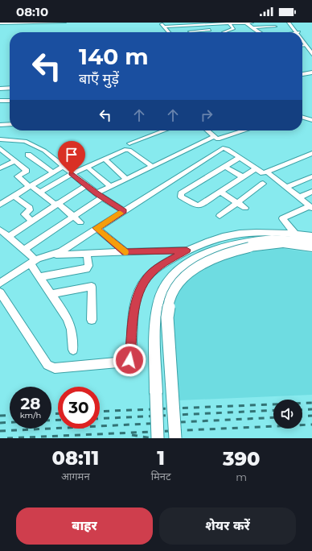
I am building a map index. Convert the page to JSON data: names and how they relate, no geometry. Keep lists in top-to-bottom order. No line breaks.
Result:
{"page":{"status":"08:10","turn":["140 m","बाएँ मुड़ें"],"speed":"28 km/h","limit":"30","eta":["08:11","आगमन","1","मिनट","390","m"],"buttons":["बाहर","शेयर करें"]}}
